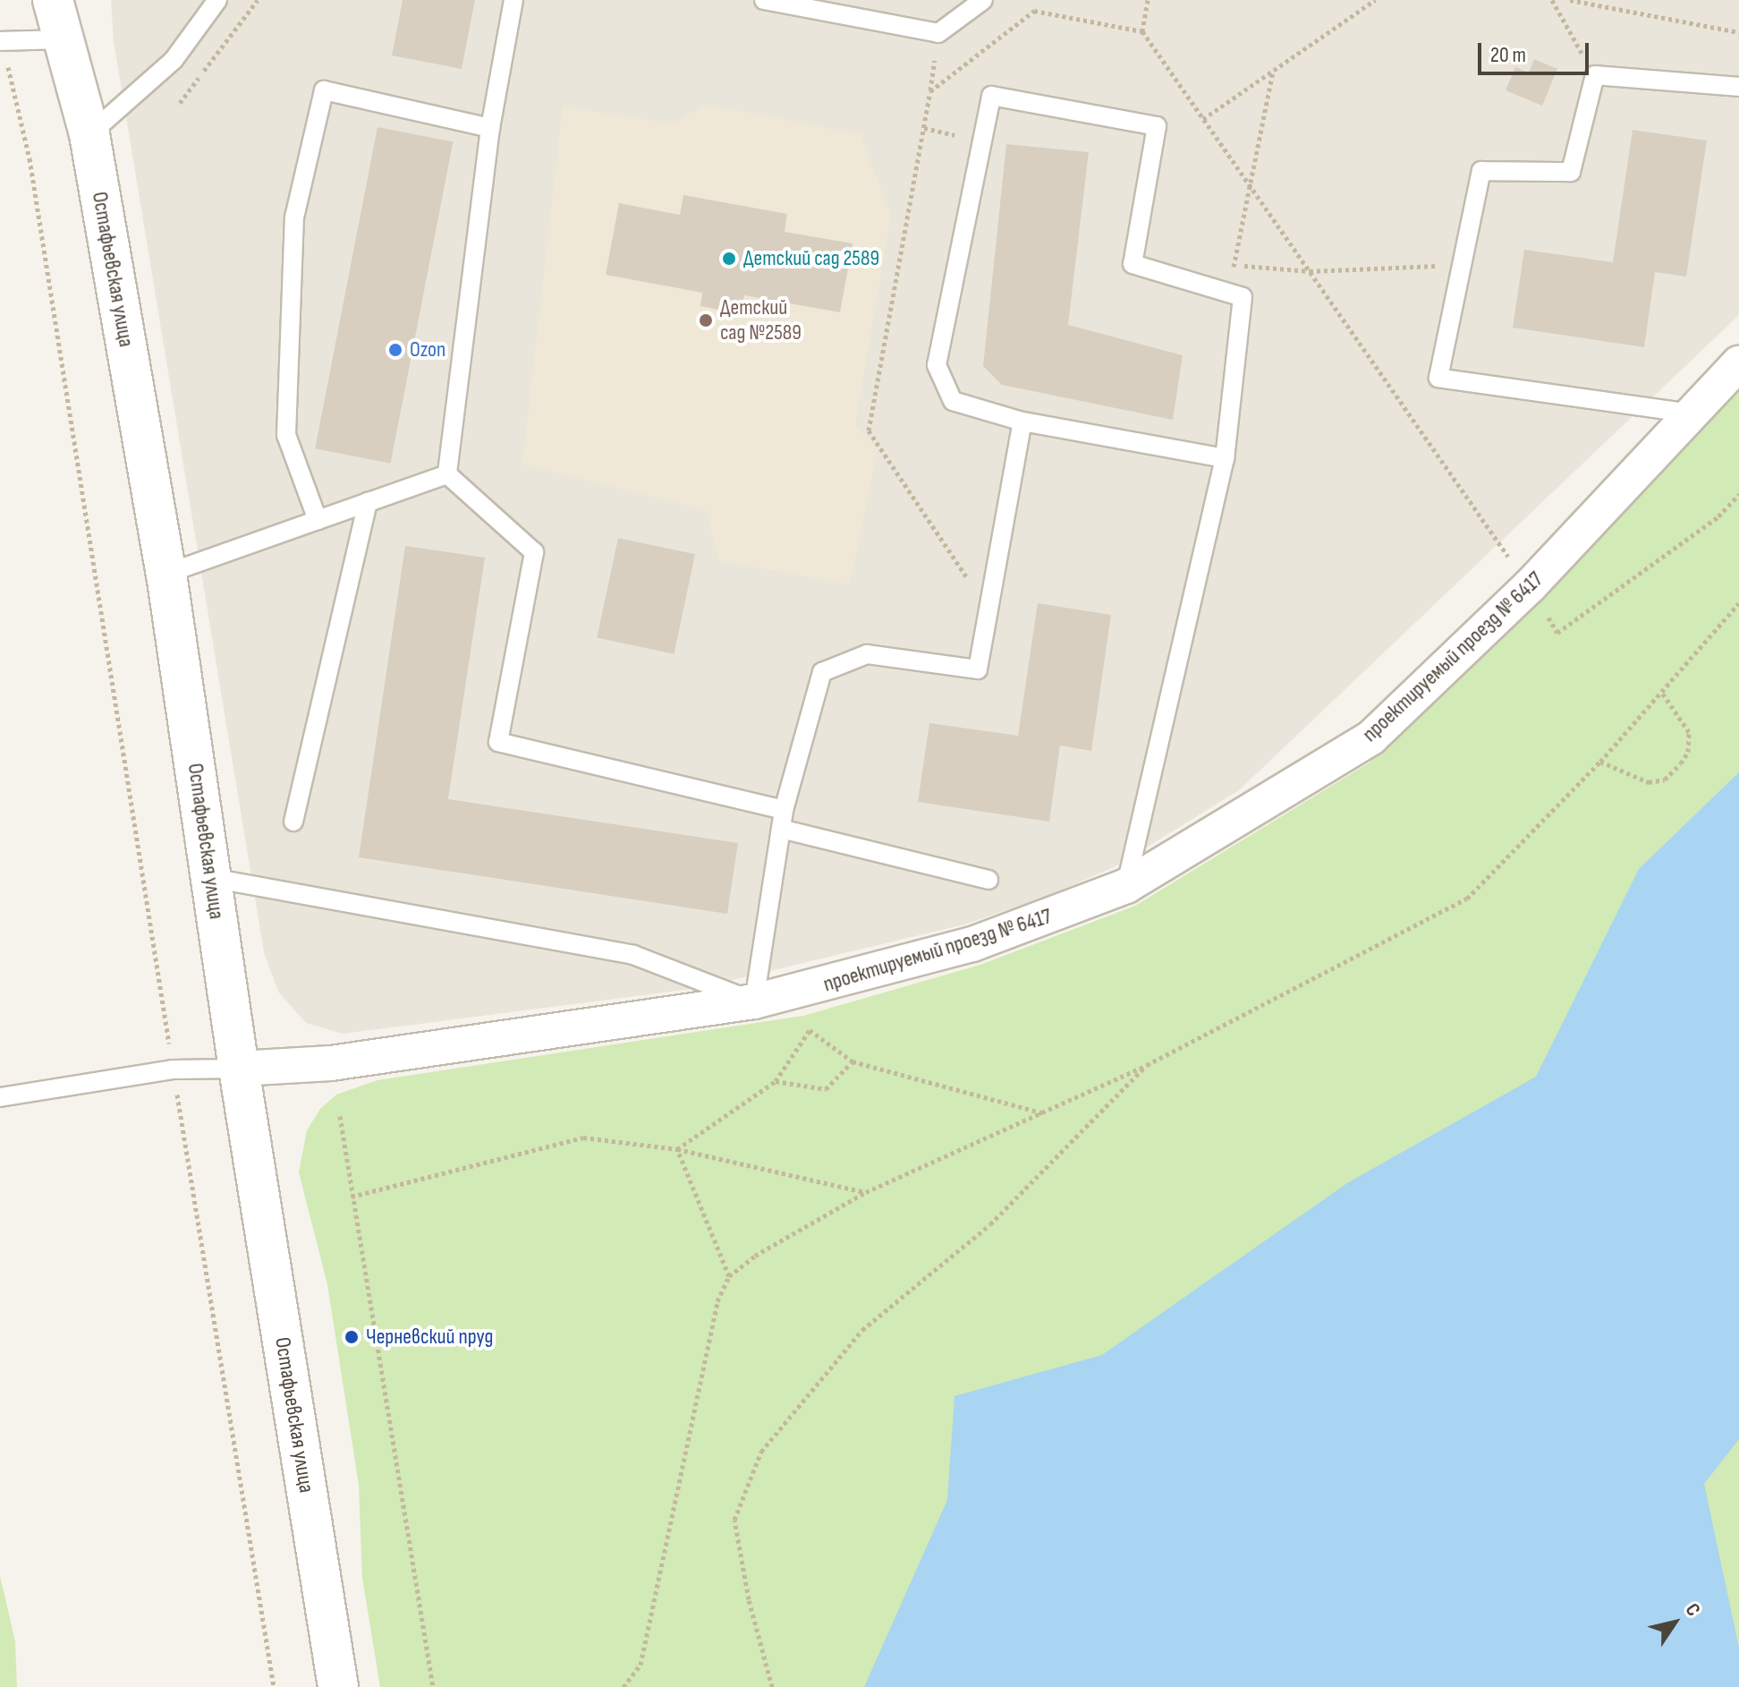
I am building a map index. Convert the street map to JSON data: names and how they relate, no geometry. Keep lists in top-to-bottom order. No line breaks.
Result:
{"streets":{"street":["Остафьевская улица","проектируемый проезд № 6417"]},"crossings":[["Остафьевская улица","проектируемый проезд № 6417"]],"places":["Детский сад 2589","Детский сад №2589","Ozon","Черневский пруд"],"scale_bar":"20 m","north":"top right"}
